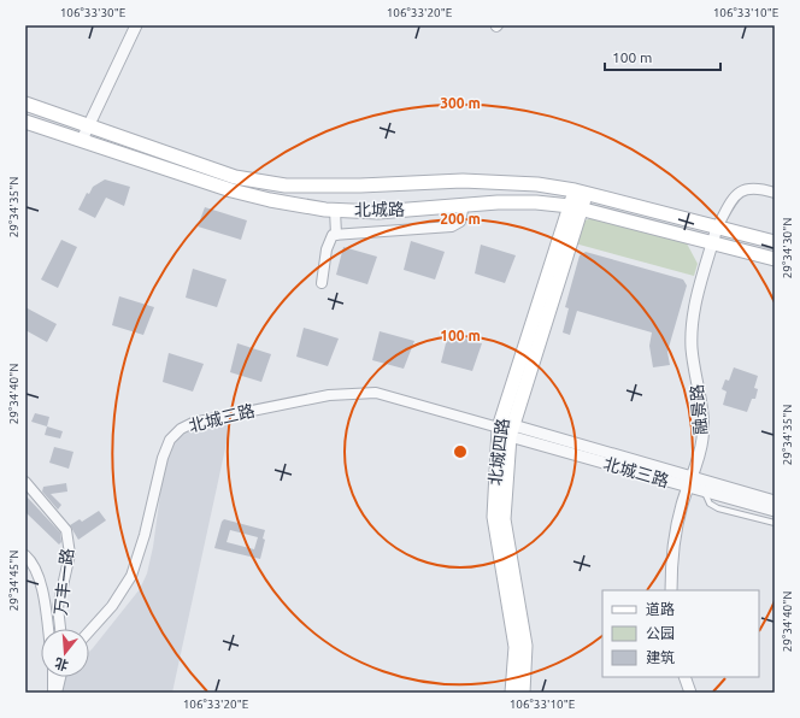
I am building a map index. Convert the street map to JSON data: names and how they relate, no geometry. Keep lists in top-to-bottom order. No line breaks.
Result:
{"streets":{"main road":["北城路","北城四路"],"street":["融景路","北城三路","万丰一路"]},"crossings":[["北城路","融景路"],["北城路","北城四路"],["融景路","北城三路"],["北城三路","北城四路"]],"legend":["道路","公园","建筑"],"scale_bar":"100 m","north":"bottom","coordinates":["106°33'30\"E","106°33'20\"E","106°33'10\"E","29°34'35\"N","29°34'30\"N","29°34'40\"N","29°34'45\"N"],"rings":["300 m","200 m","100 m"]}
